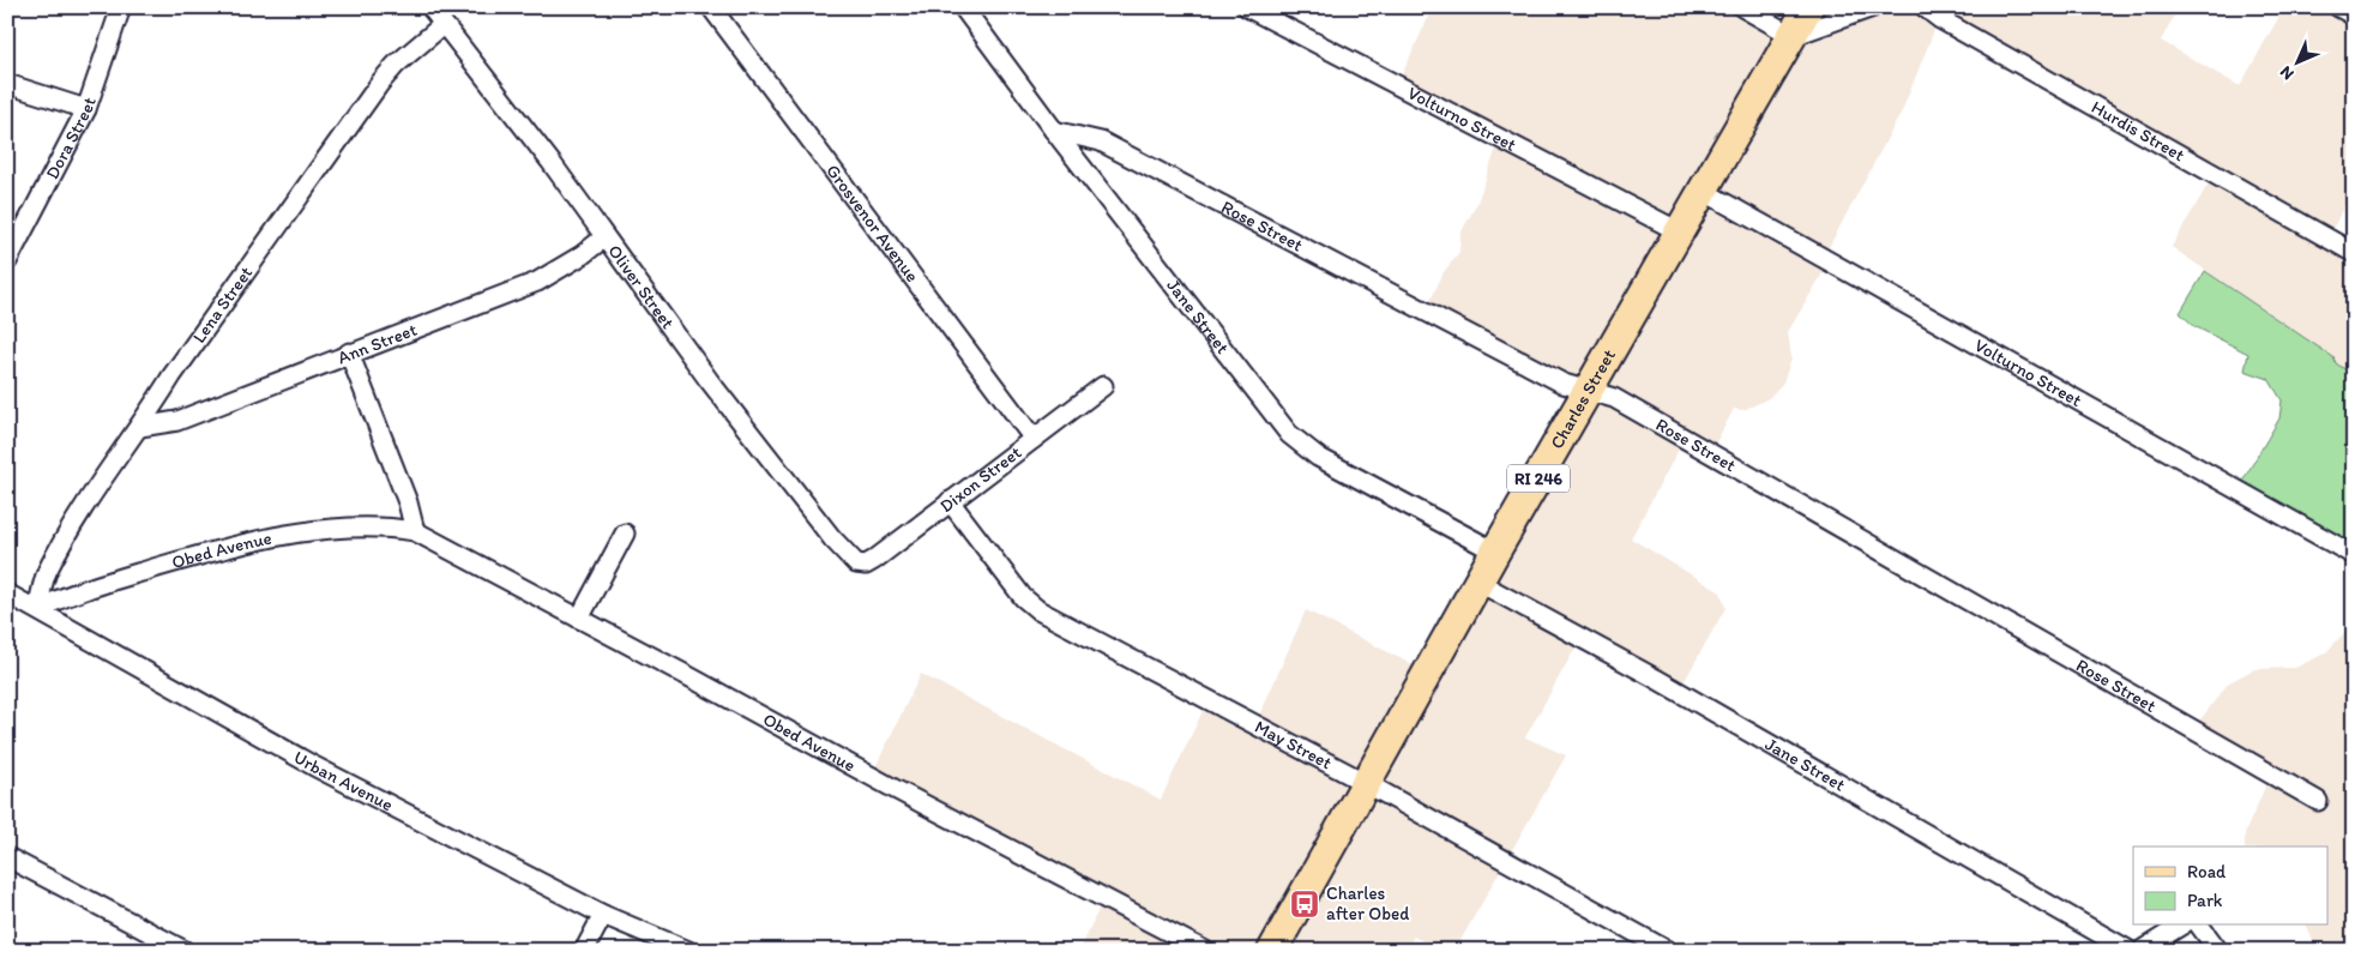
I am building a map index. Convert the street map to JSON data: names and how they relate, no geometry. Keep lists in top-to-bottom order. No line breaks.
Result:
{"streets":{"main road":["Charles Street","RI 246"],"street":["Volturno Street","Hurdis Street","Dora Street","Grosvenor Avenue","Rose Street","Oliver Street","Lena Street","Jane Street","Ann Street","Dixon Street","Obed Avenue","May Street","Urban Avenue"]},"crossings":[["Volturno Street","Charles Street"],["Grosvenor Avenue","Dixon Street"],["Rose Street","Jane Street"],["Rose Street","Charles Street"],["Oliver Street","Lena Street"],["Oliver Street","Ann Street"],["Oliver Street","Dixon Street"],["Lena Street","Ann Street"],["Lena Street","Obed Avenue"],["Lena Street","Urban Avenue"],["Jane Street","Charles Street"],["Charles Street","May Street"],["Dixon Street","May Street"],["Obed Avenue","Urban Avenue"]],"places":{"bus stop":["Charles after Obed"]},"legend":["Road","Park"],"north":"bottom left"}
